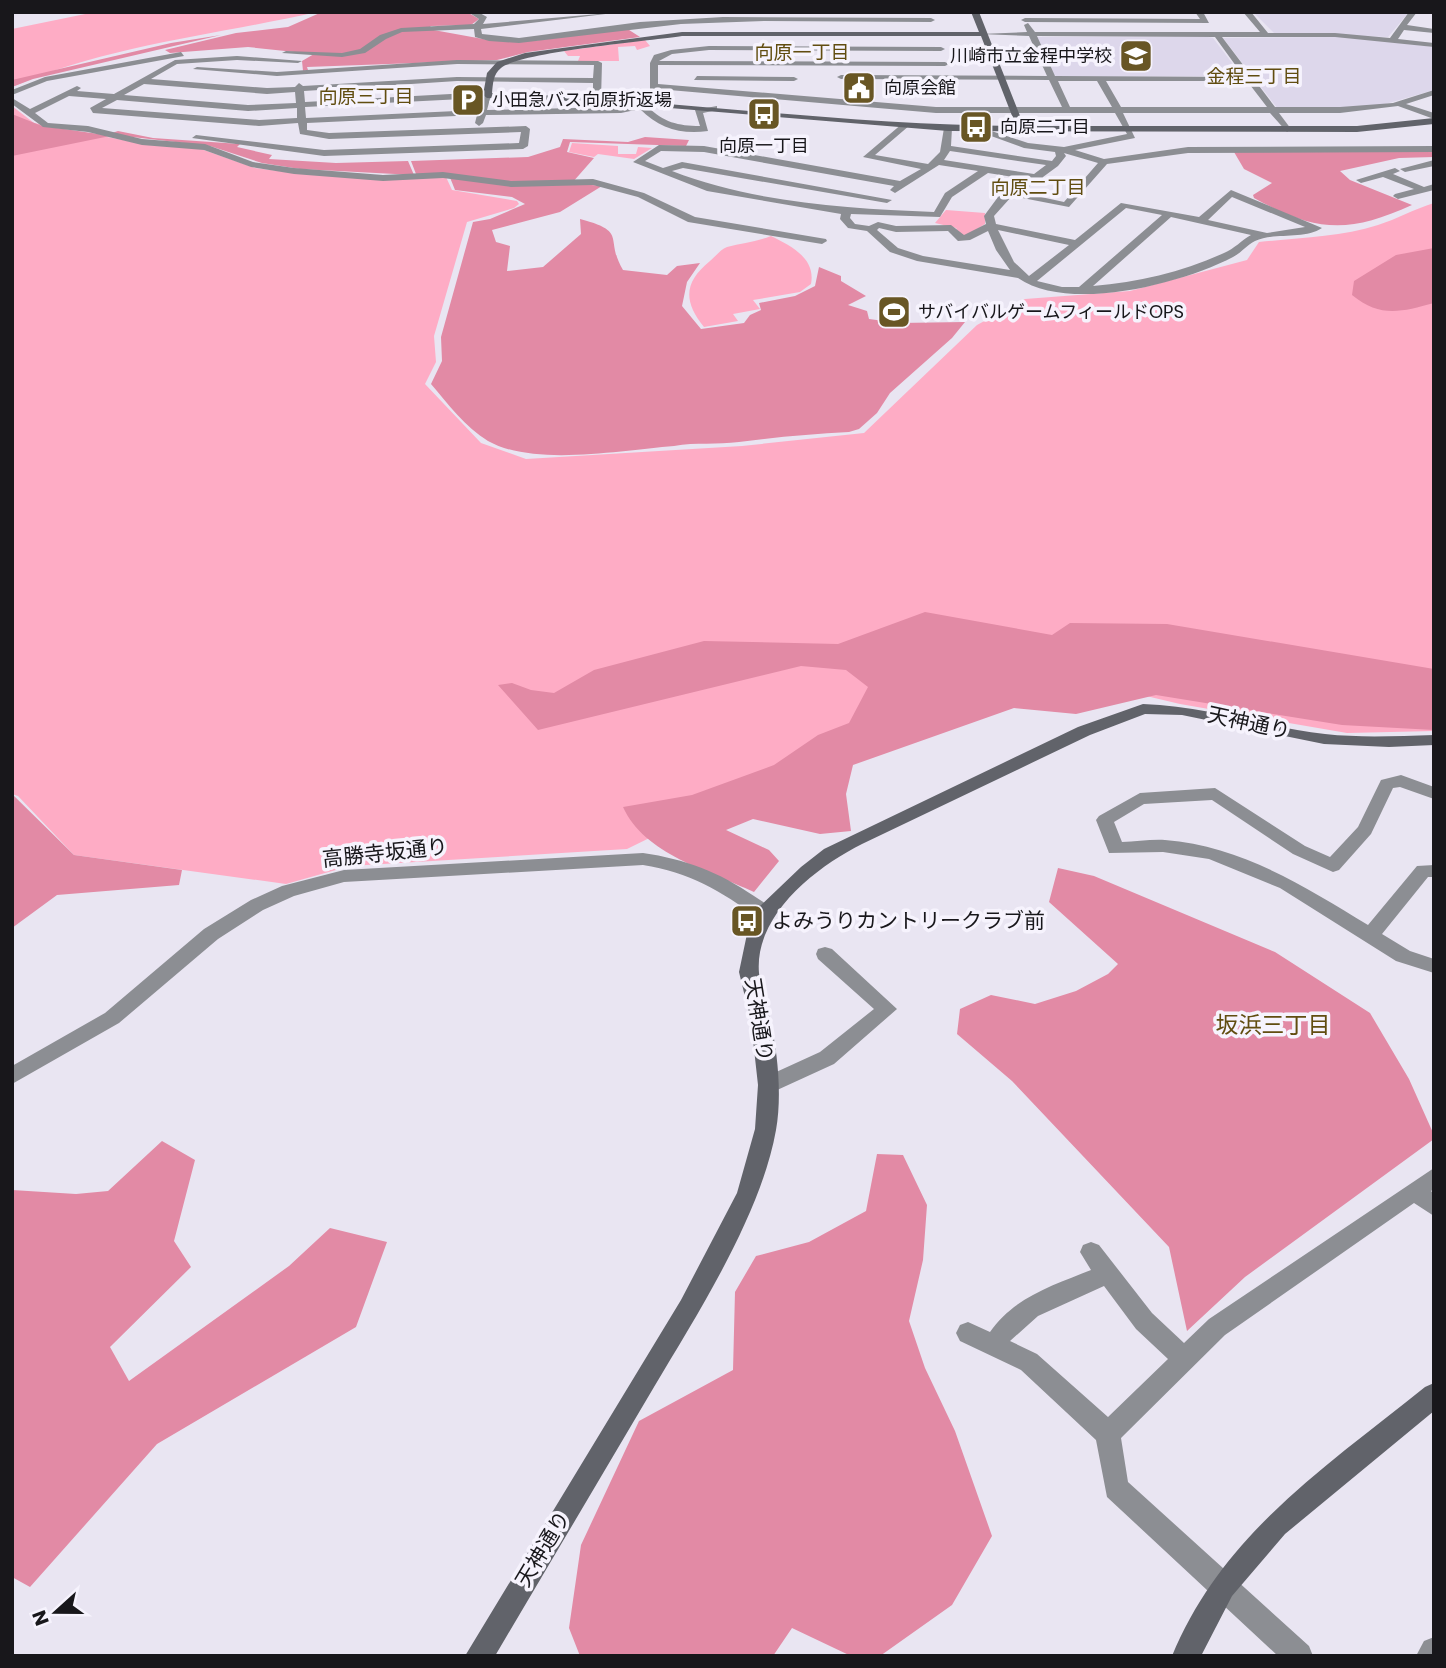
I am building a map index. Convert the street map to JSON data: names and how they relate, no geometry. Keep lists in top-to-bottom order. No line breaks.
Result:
{"streets":{"street":["天神通り","高勝寺坂通り"]},"crossings":[["天神通り","高勝寺坂通り"]],"districts":["向原一丁目","金程三丁目","向原三丁目","向原二丁目","坂浜三丁目"],"places":{"school or university":["川崎市立金程中学校"],"public building":["向原会館"],"parking":["小田急バス向原折返場"],"bus stop":["向原一丁目","向原二丁目","よみうりカントリークラブ前"],"sports":["サバイバルゲームフィールドOPS"]},"north":"left"}
